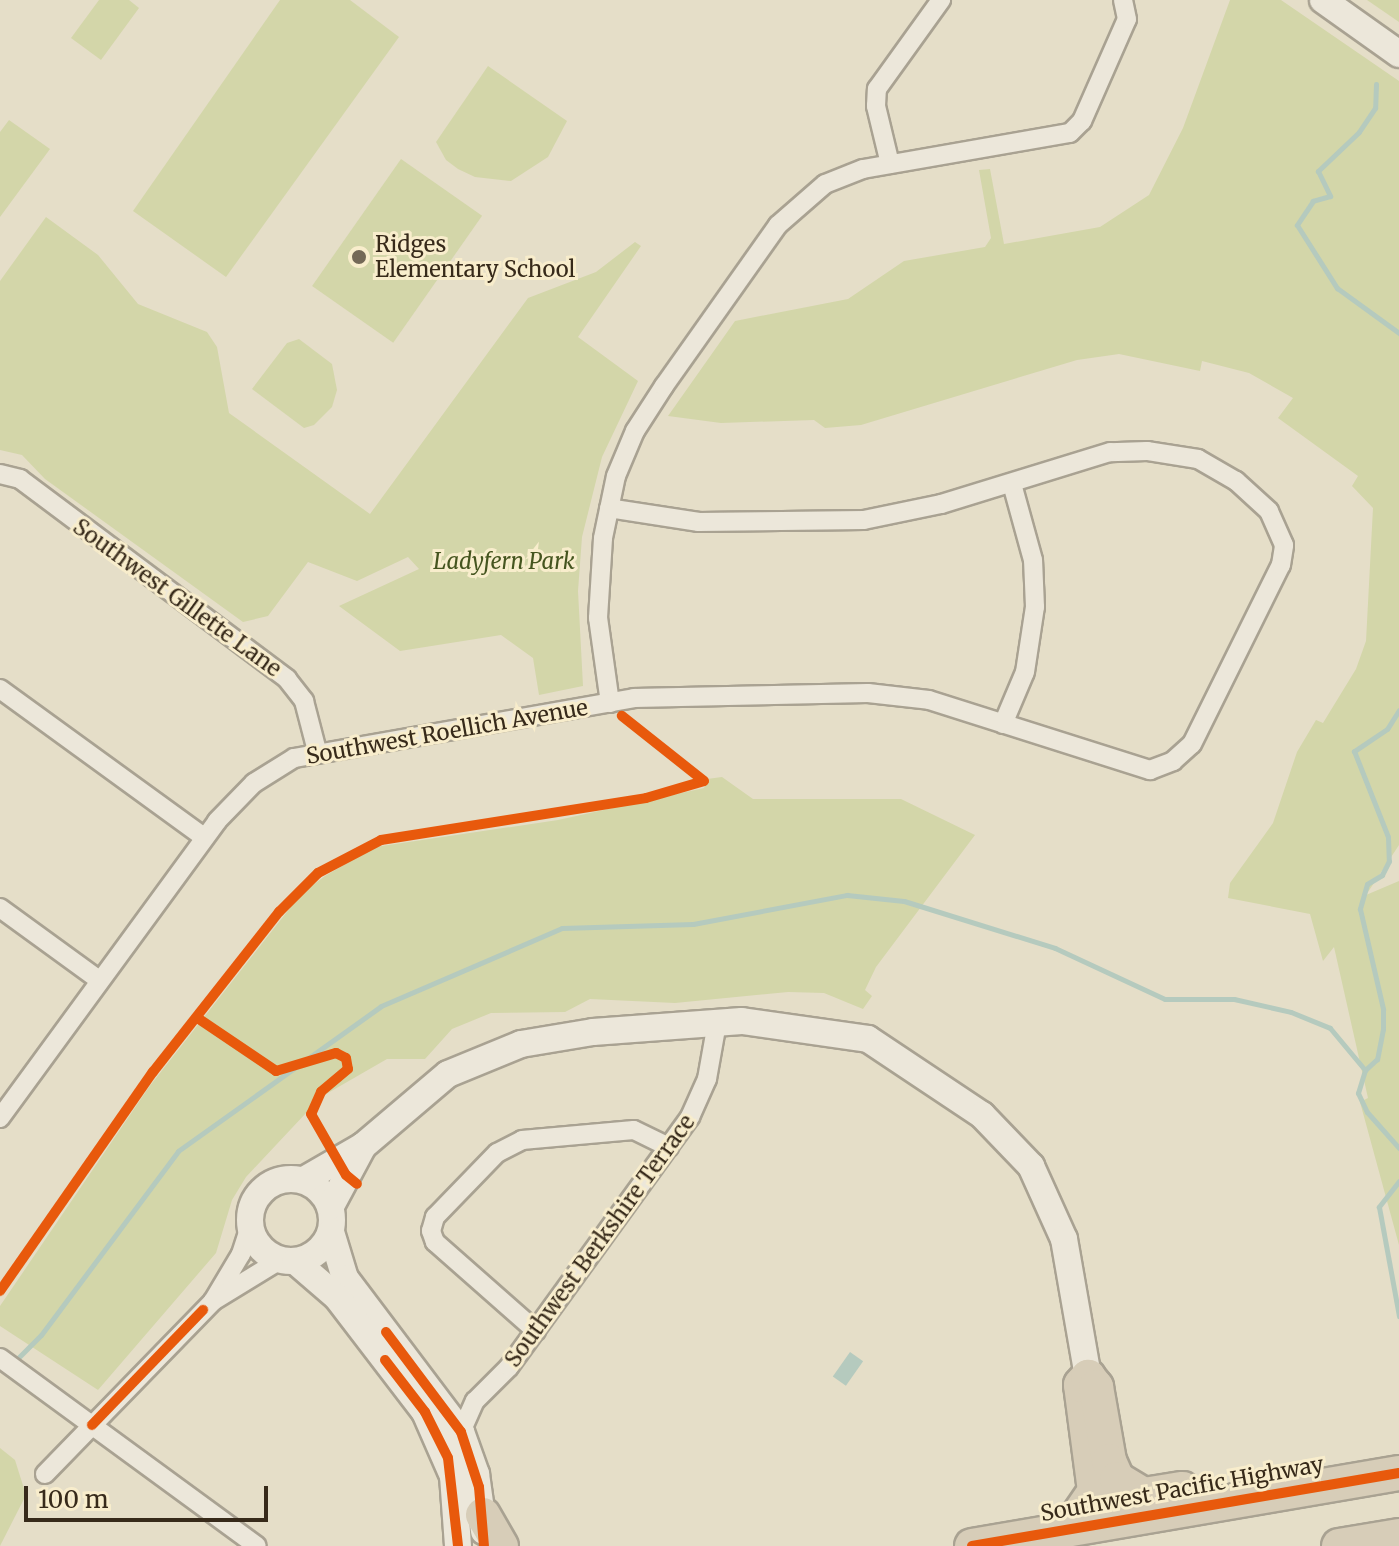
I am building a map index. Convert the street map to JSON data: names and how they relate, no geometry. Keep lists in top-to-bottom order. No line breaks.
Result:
{"streets":{"highway":["Southwest Pacific Highway"],"street":["Southwest Gillette Lane","Southwest Roellich Avenue","Southwest Berkshire Terrace"]},"crossings":[["Southwest Gillette Lane","Southwest Roellich Avenue"]],"parks":["Ladyfern Park"],"places":["Ridges Elementary School"],"scale_bar":"100 m"}
